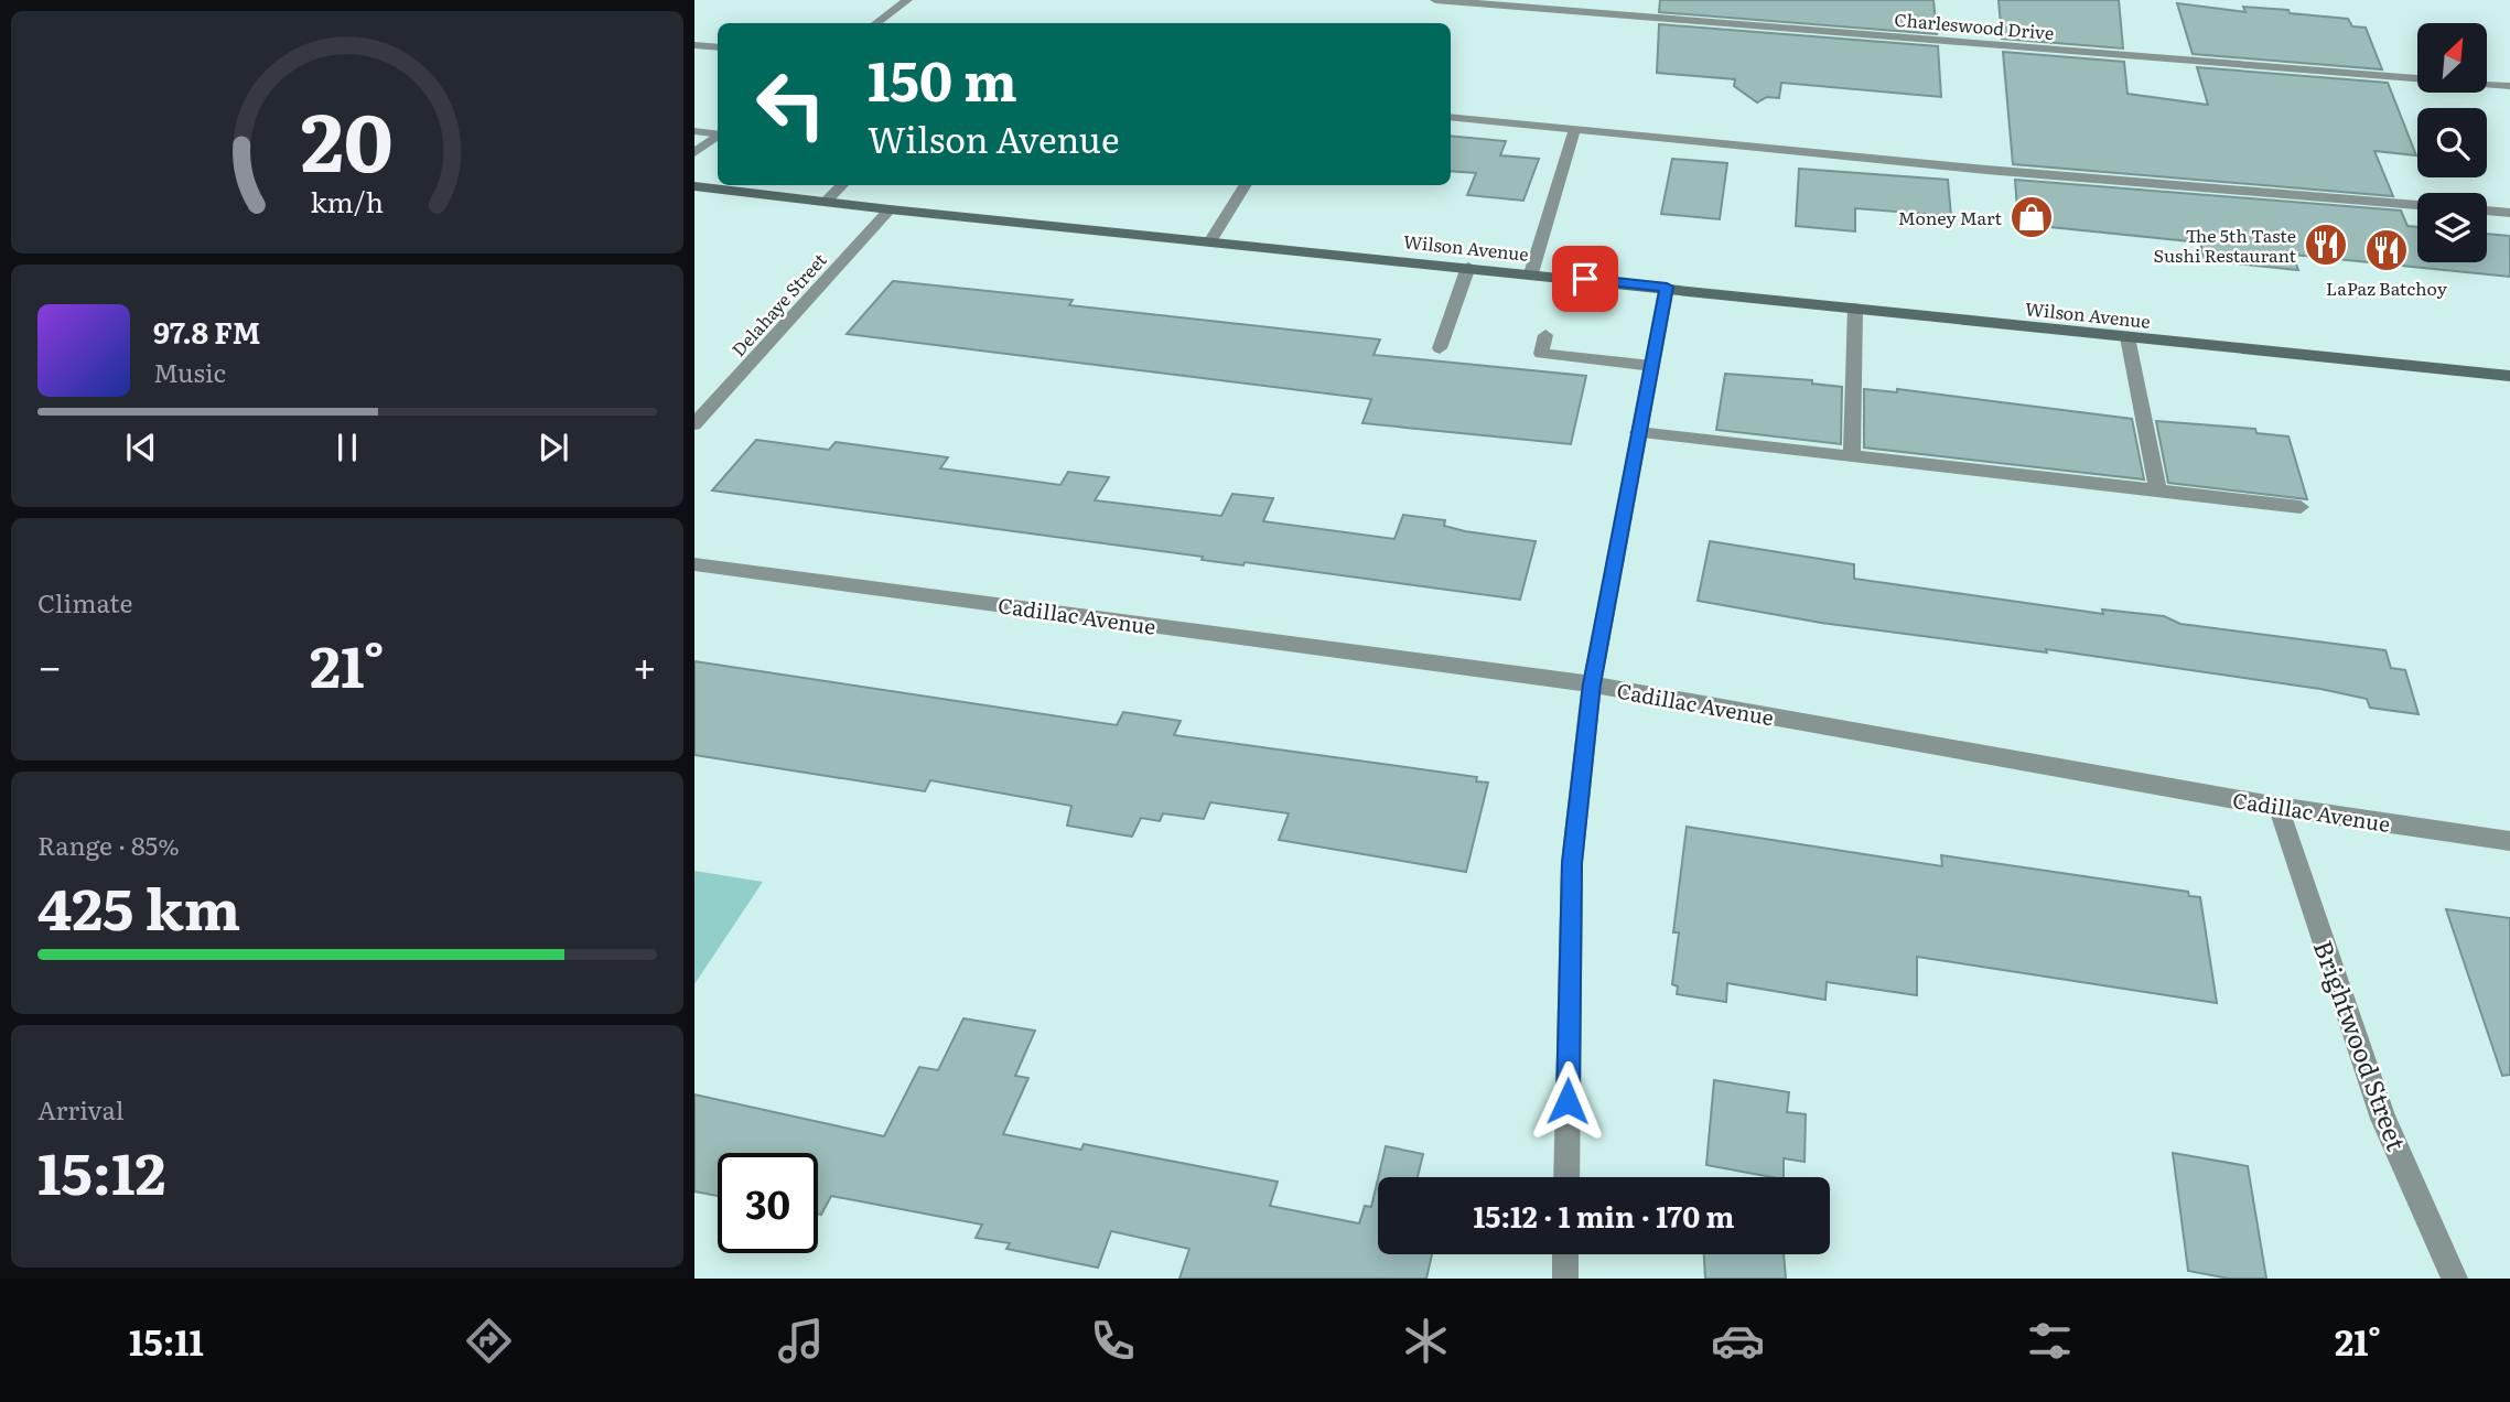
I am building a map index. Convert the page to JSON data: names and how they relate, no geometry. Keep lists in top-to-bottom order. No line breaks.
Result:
{"streets":{"main road":["Wilson Avenue"],"street":["Charleswood Drive","Delahaye Street","Cadillac Avenue","Brightwood Street"]},"crossings":[["Wilson Avenue","Delahaye Street"],["Cadillac Avenue","Brightwood Street"]],"places":{"shop":["Money Mart"],"restaurant":["The 5th Taste Sushi Restaurant","LaPaz Batchoy"]},"north":"top right","page":{"turn":["150 m","Wilson Avenue"],"song":["97.8 FM","Music"],"tile":["Climate",["Range · 85%","425 km"],["Arrival","15:12"]],"heat":["−","21°","+"],"limit":"30","trip":"15:12 · 1 min · 170 m","tabs":["15:11","21°"],"gauge":["20","km/h"]}}
